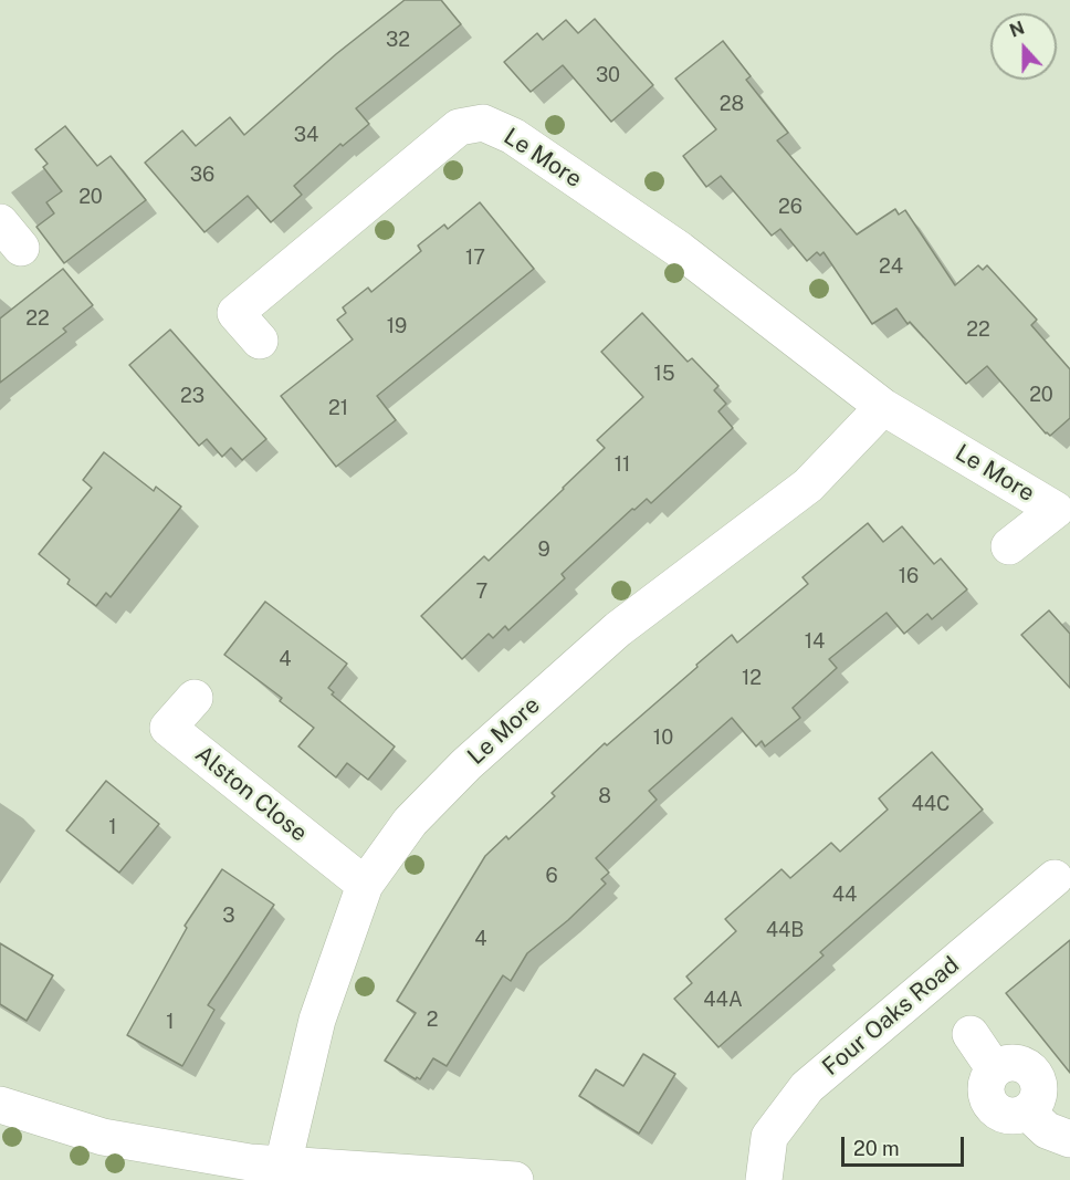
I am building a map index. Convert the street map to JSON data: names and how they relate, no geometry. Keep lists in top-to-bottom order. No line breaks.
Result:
{"streets":{"street":["Le More","Alston Close","Four Oaks Road"]},"crossings":[["Le More","Alston Close"]],"house_numbers":["32","30","28","34","36","20","26","17","24","22","19","22","15","20","23","21","11","9","16","7","14","4","12","10","8","44C","1","6","44","3","44B","4","44A","2","1"],"scale_bar":"20 m","north":"top"}
